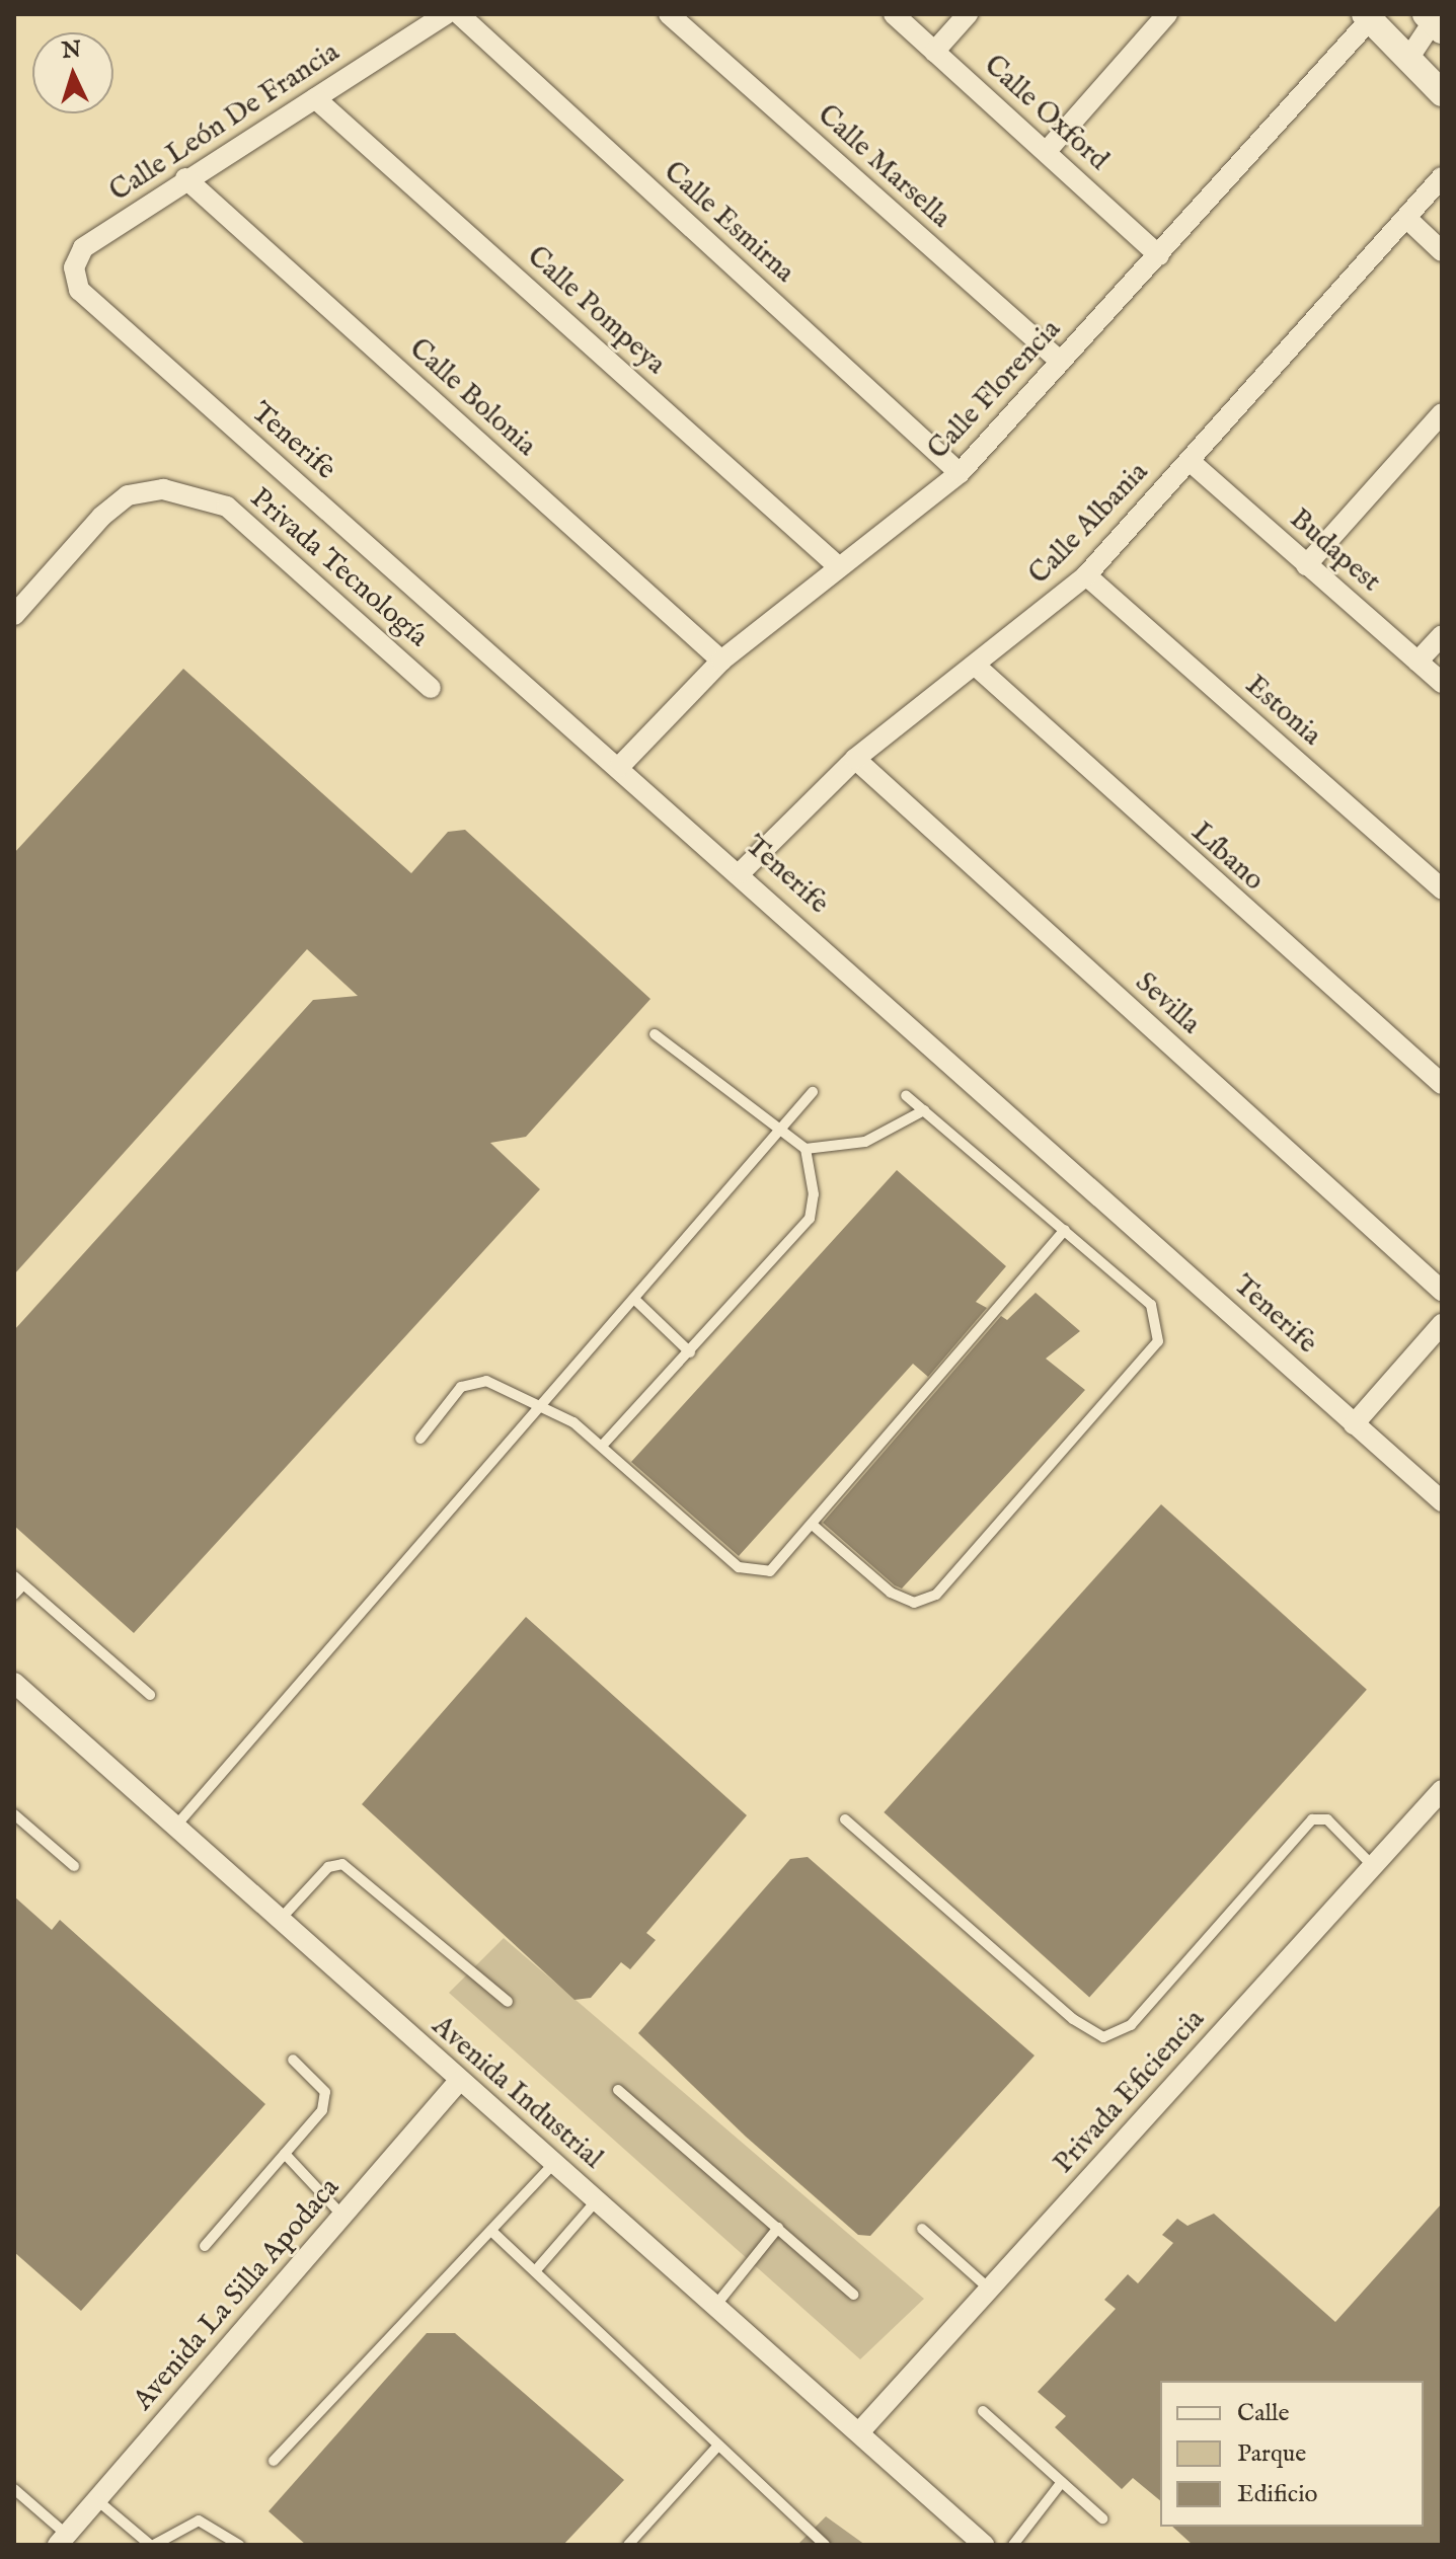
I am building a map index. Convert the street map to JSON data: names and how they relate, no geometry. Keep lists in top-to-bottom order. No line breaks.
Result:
{"streets":{"street":["Calle Oxford","Calle León De Francia","Calle Marsella","Calle Esmirna","Calle Pompeya","Calle Florencia","Calle Bolonia","Tenerife","Calle Albania","Budapest","Privada Tecnología","Estonia","Líbano","Sevilla","Privada Eficiencia","Avenida Industrial","Avenida La Silla Apodaca"]},"crossings":[["Calle Oxford","Calle Florencia"],["Calle León De Francia","Calle Pompeya"],["Calle León De Francia","Calle Bolonia"],["Calle León De Francia","Tenerife"],["Calle Marsella","Calle Florencia"],["Calle Esmirna","Calle Florencia"],["Calle Pompeya","Calle Florencia"],["Calle Florencia","Calle Bolonia"],["Calle Florencia","Tenerife"],["Tenerife","Calle Albania"],["Calle Albania","Budapest"],["Calle Albania","Estonia"],["Calle Albania","Líbano"],["Calle Albania","Sevilla"],["Privada Eficiencia","Avenida Industrial"],["Avenida Industrial","Avenida La Silla Apodaca"]],"legend":["Calle","Parque","Edificio"],"north":"top"}
